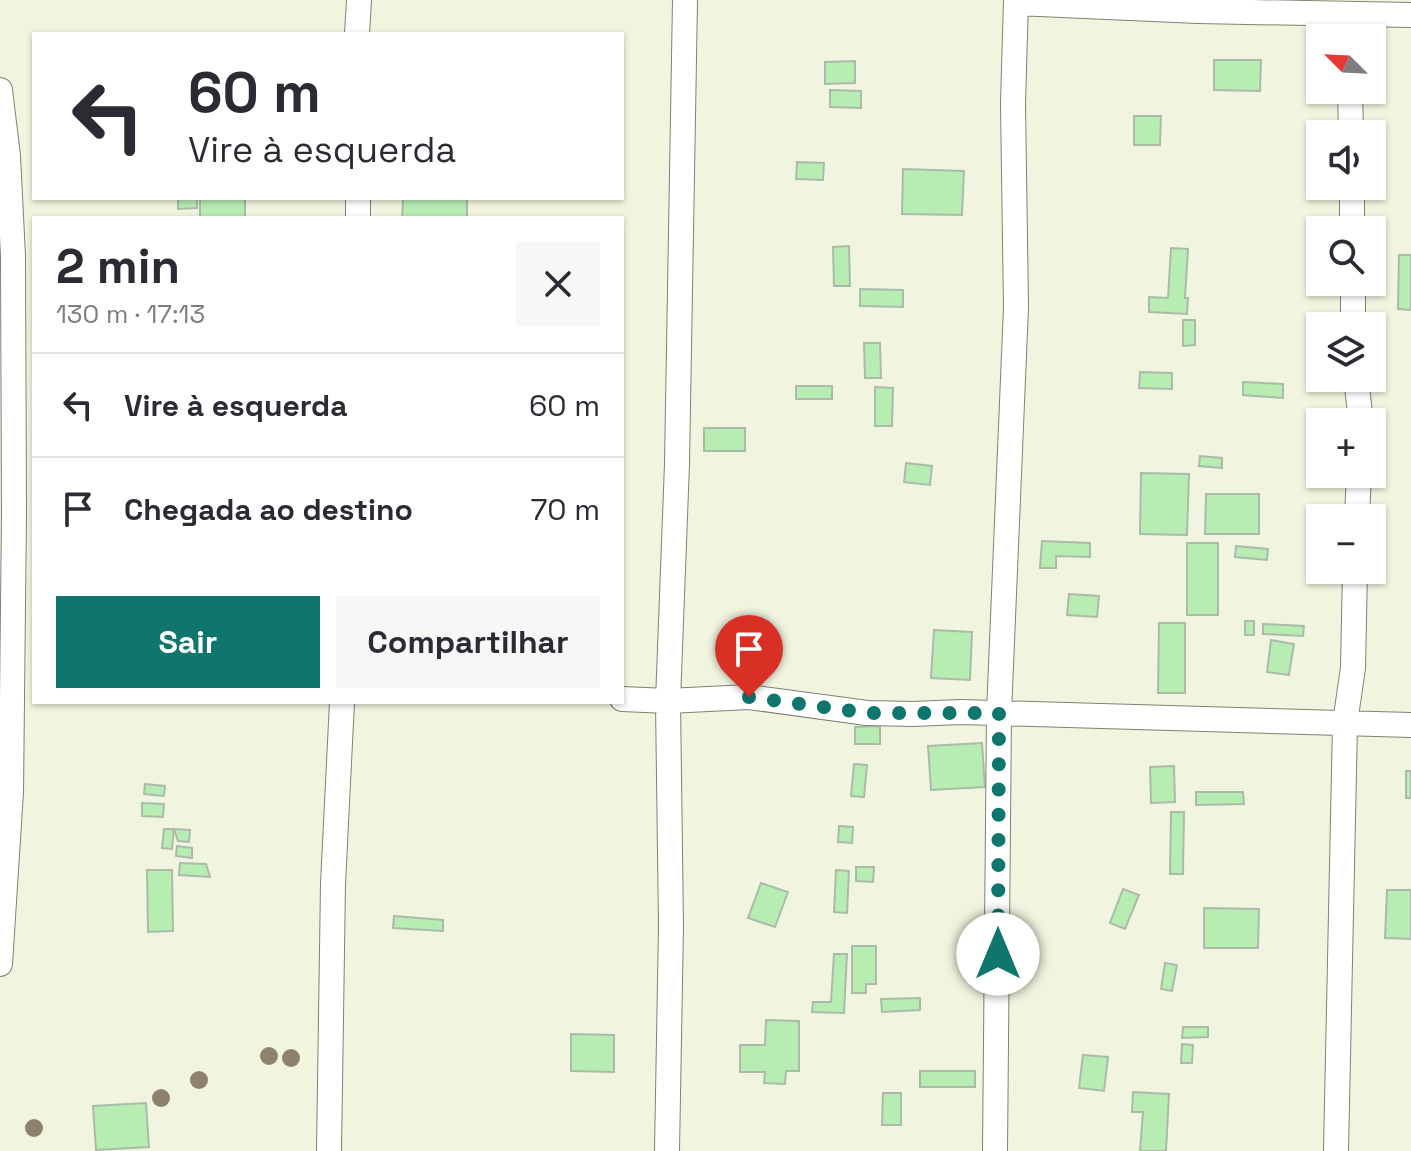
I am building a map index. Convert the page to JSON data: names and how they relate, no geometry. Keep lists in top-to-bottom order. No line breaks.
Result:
{"north":"top left","page":{"map_buttons":["+","−"],"turn":["60 m","Vire à esquerda"],"heading":["2 min","130 m · 17:13"],"list":[{"name":"Vire à esquerda","value":"60 m"},{"name":"Chegada ao destino","value":"70 m"}],"buttons":["Sair","Compartilhar"]}}
